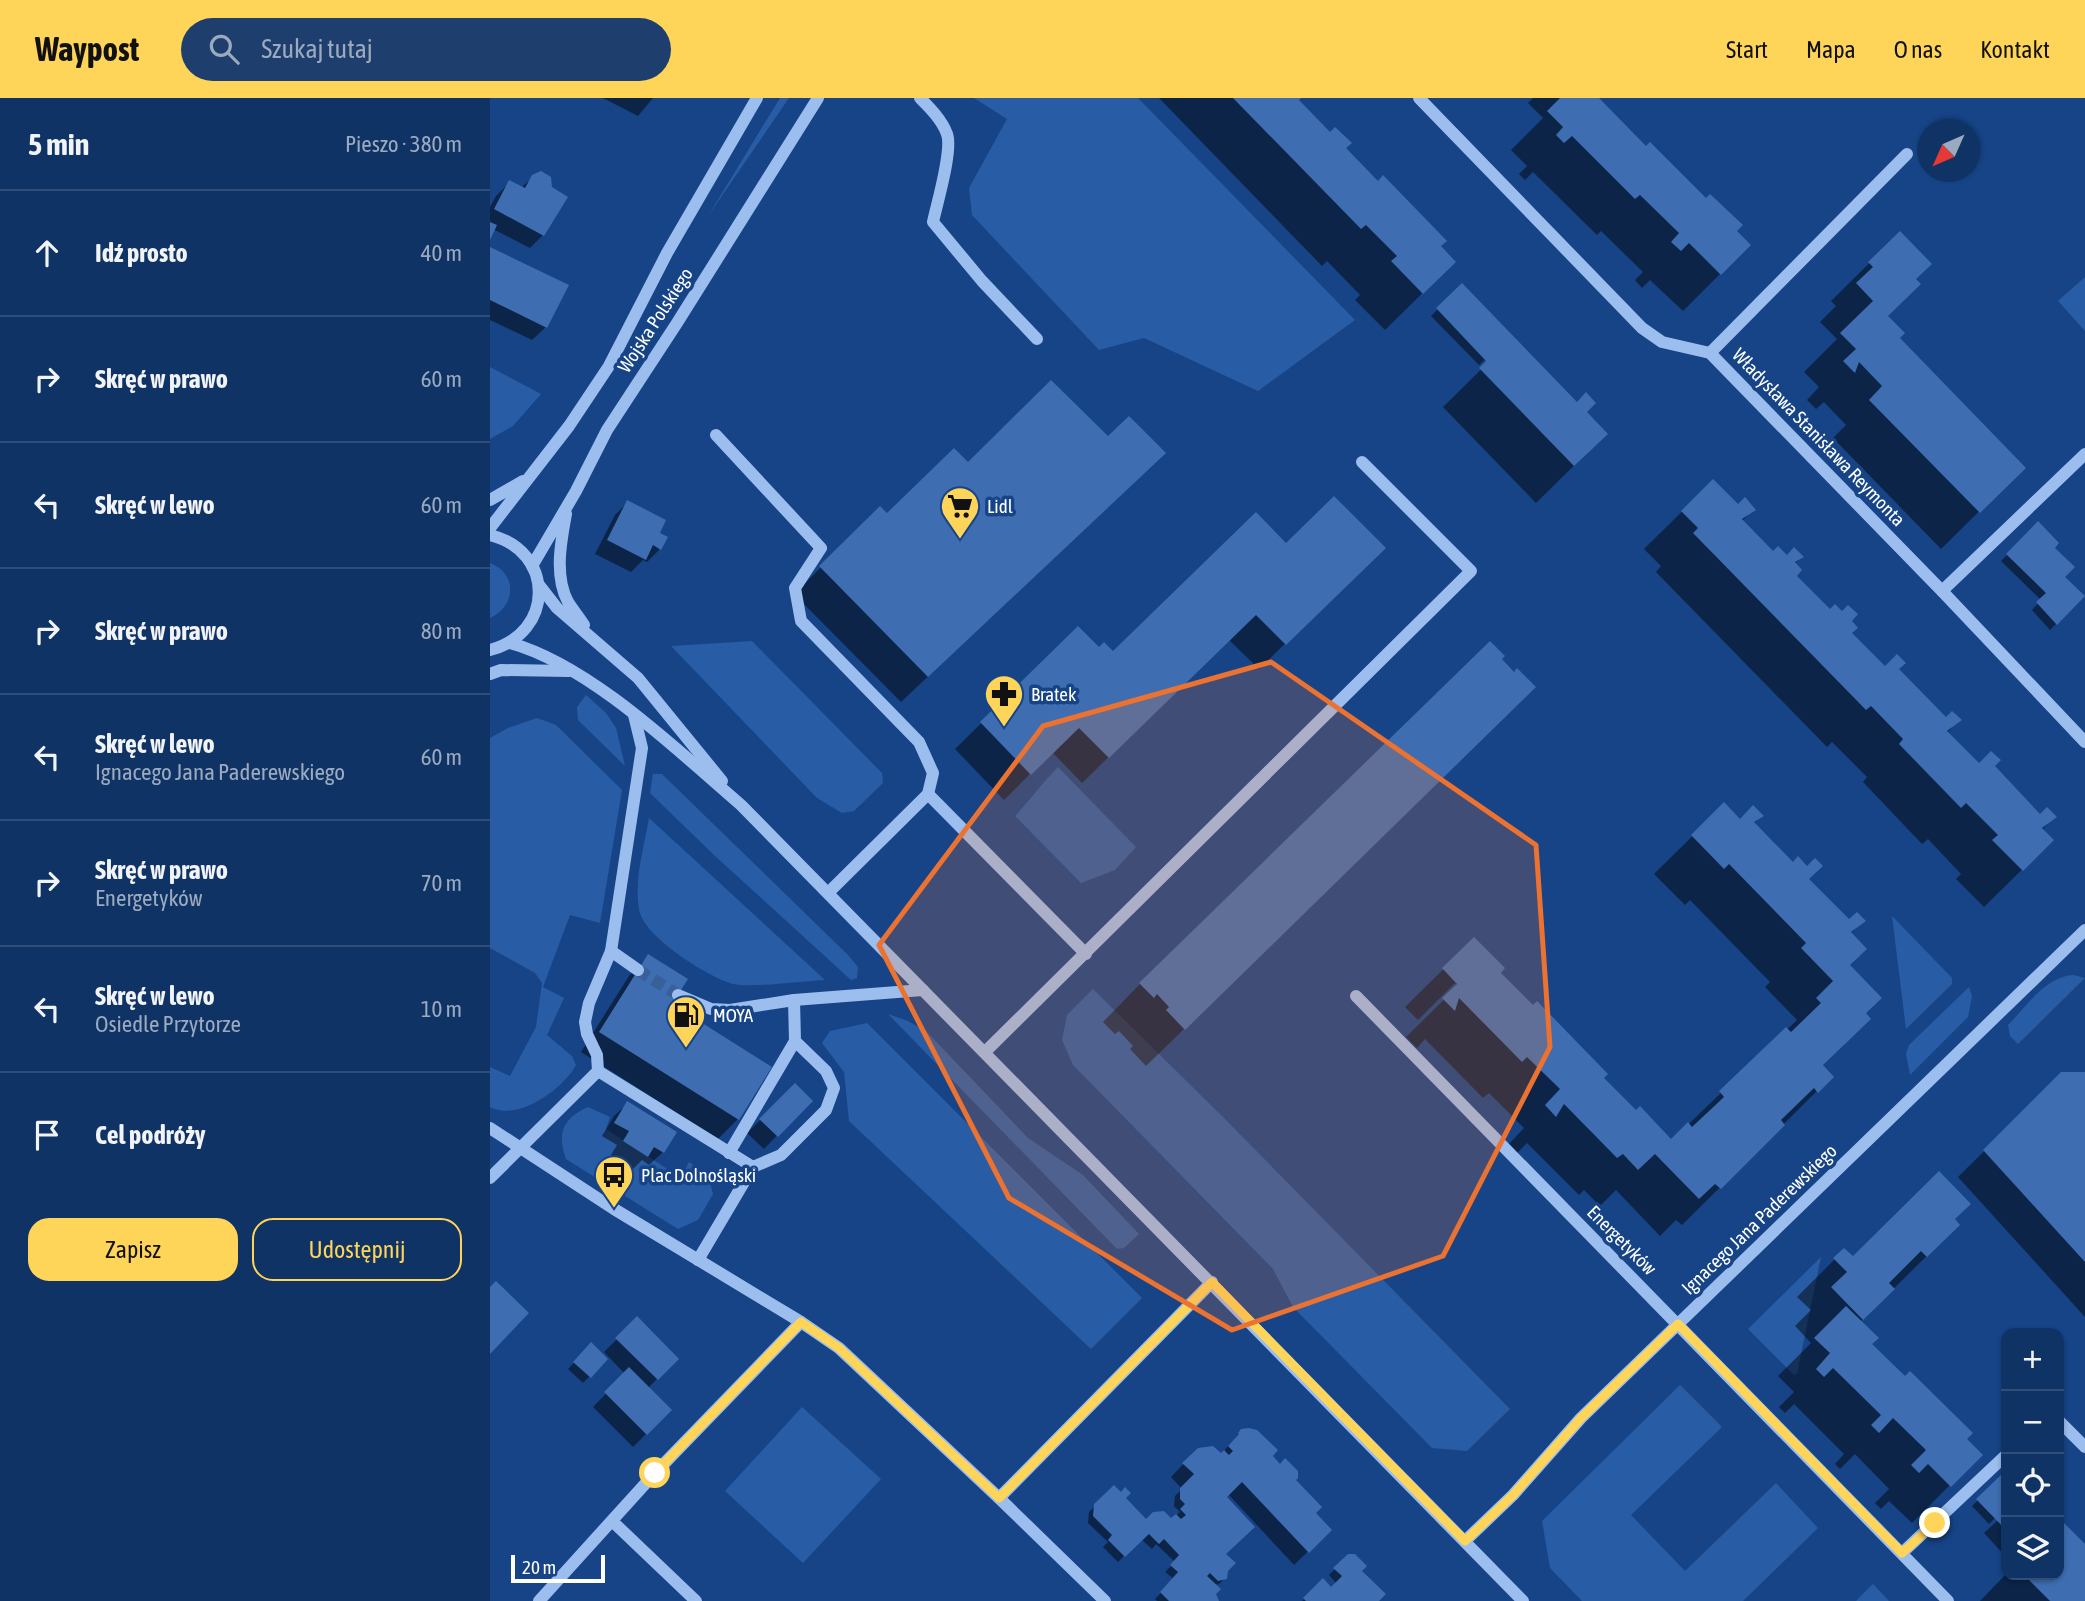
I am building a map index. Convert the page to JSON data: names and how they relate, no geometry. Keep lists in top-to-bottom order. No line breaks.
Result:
{"streets":{"street":["Wojska Polskiego","Władysława Stanisława Reymonta","Ignacego Jana Paderewskiego","Energetyków"]},"crossings":[["Ignacego Jana Paderewskiego","Energetyków"]],"places":{"supermarket":["Lidl"],"pharmacy":["Bratek"],"fuel station":["MOYA"],"bus stop":["Plac Dolnośląski"]},"scale_bar":"20 m","north":"bottom left","page":{"header":"Waypost","search":"Szukaj tutaj","nav":["Start","Mapa","O nas","Kontakt"],"heading":["5 min","Pieszo · 380 m"],"list":[["Idź prosto","40 m"],["Skręć w prawo","60 m"],["Skręć w lewo","60 m"],["Skręć w prawo","80 m"],["Skręć w lewo","Ignacego Jana Paderewskiego","60 m"],["Skręć w prawo","Energetyków","70 m"],["Skręć w lewo","Osiedle Przytorze","10 m"],"Cel podróży"],"buttons":["Zapisz","Udostępnij"],"map_buttons":["+","−"],"scale":"20 m"}}
